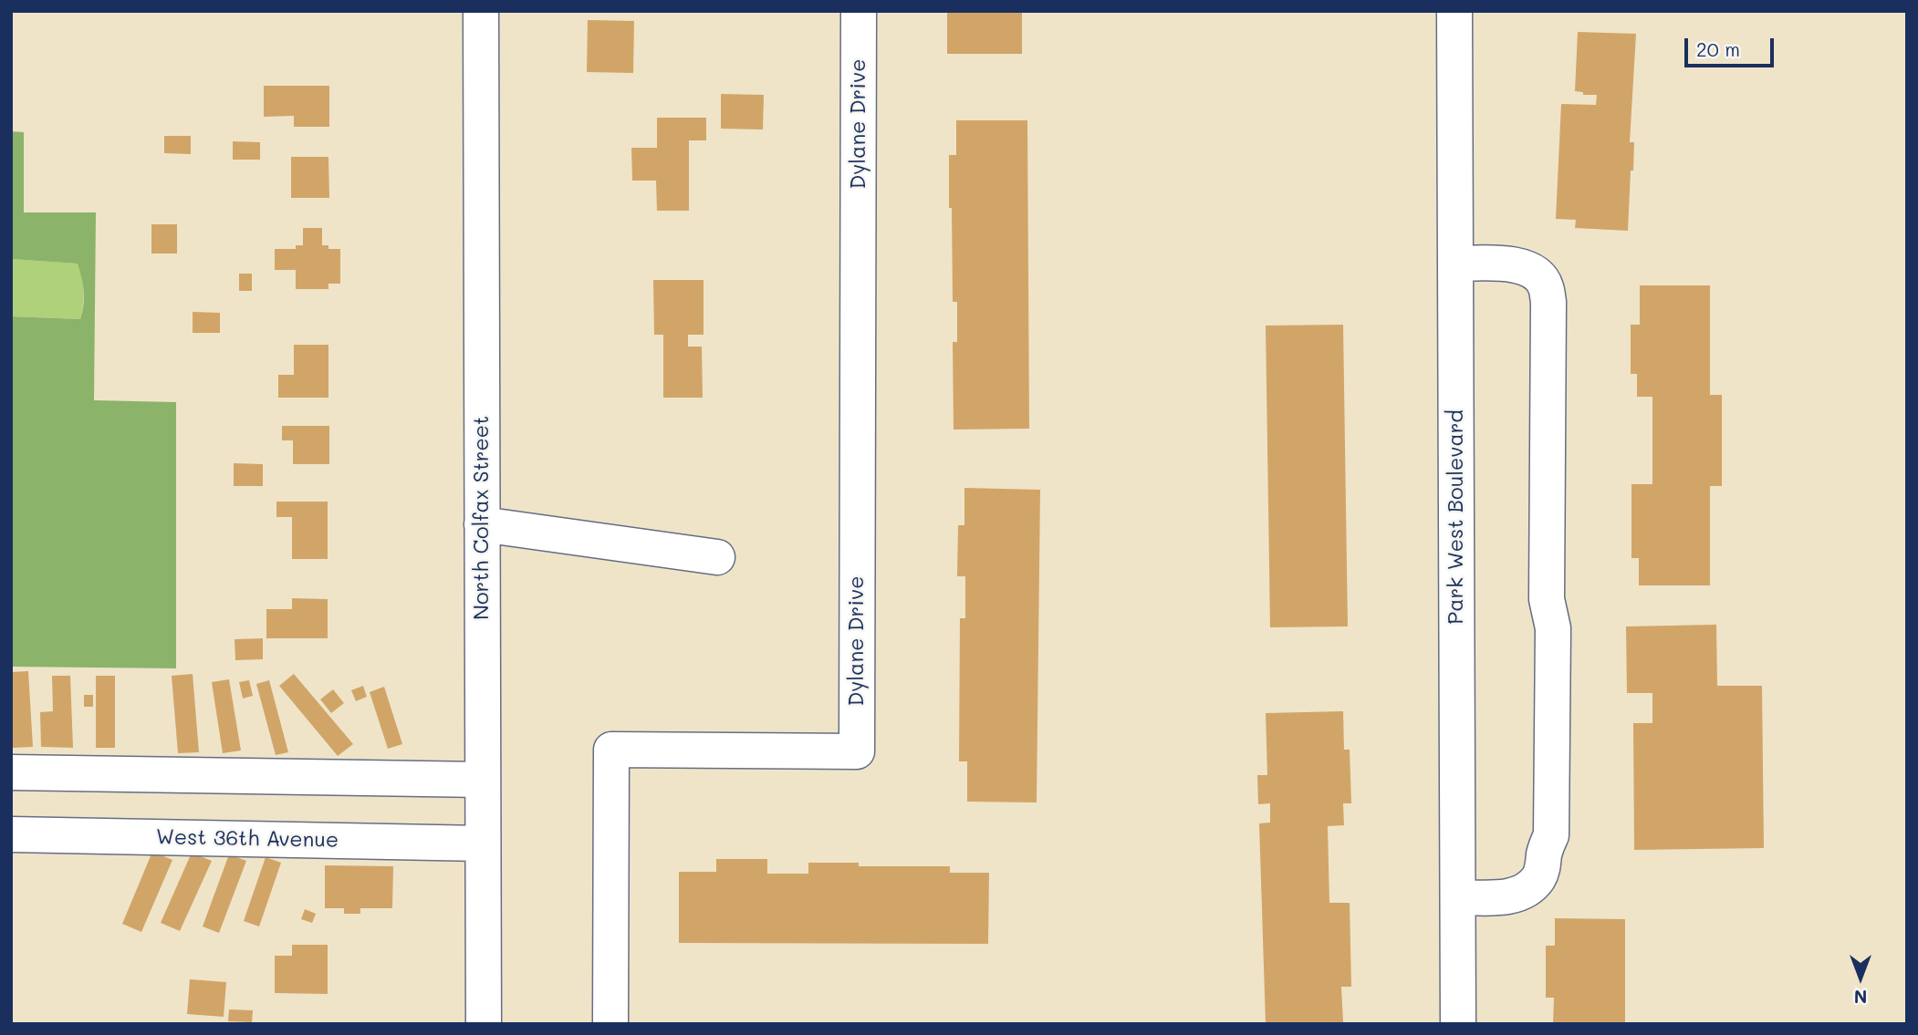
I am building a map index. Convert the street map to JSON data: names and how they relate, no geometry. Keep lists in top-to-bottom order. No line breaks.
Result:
{"streets":{"street":["Dylane Drive","Park West Boulevard","North Colfax Street","West 36th Avenue"]},"crossings":[["North Colfax Street","West 36th Avenue"]],"scale_bar":"20 m","north":"bottom"}
